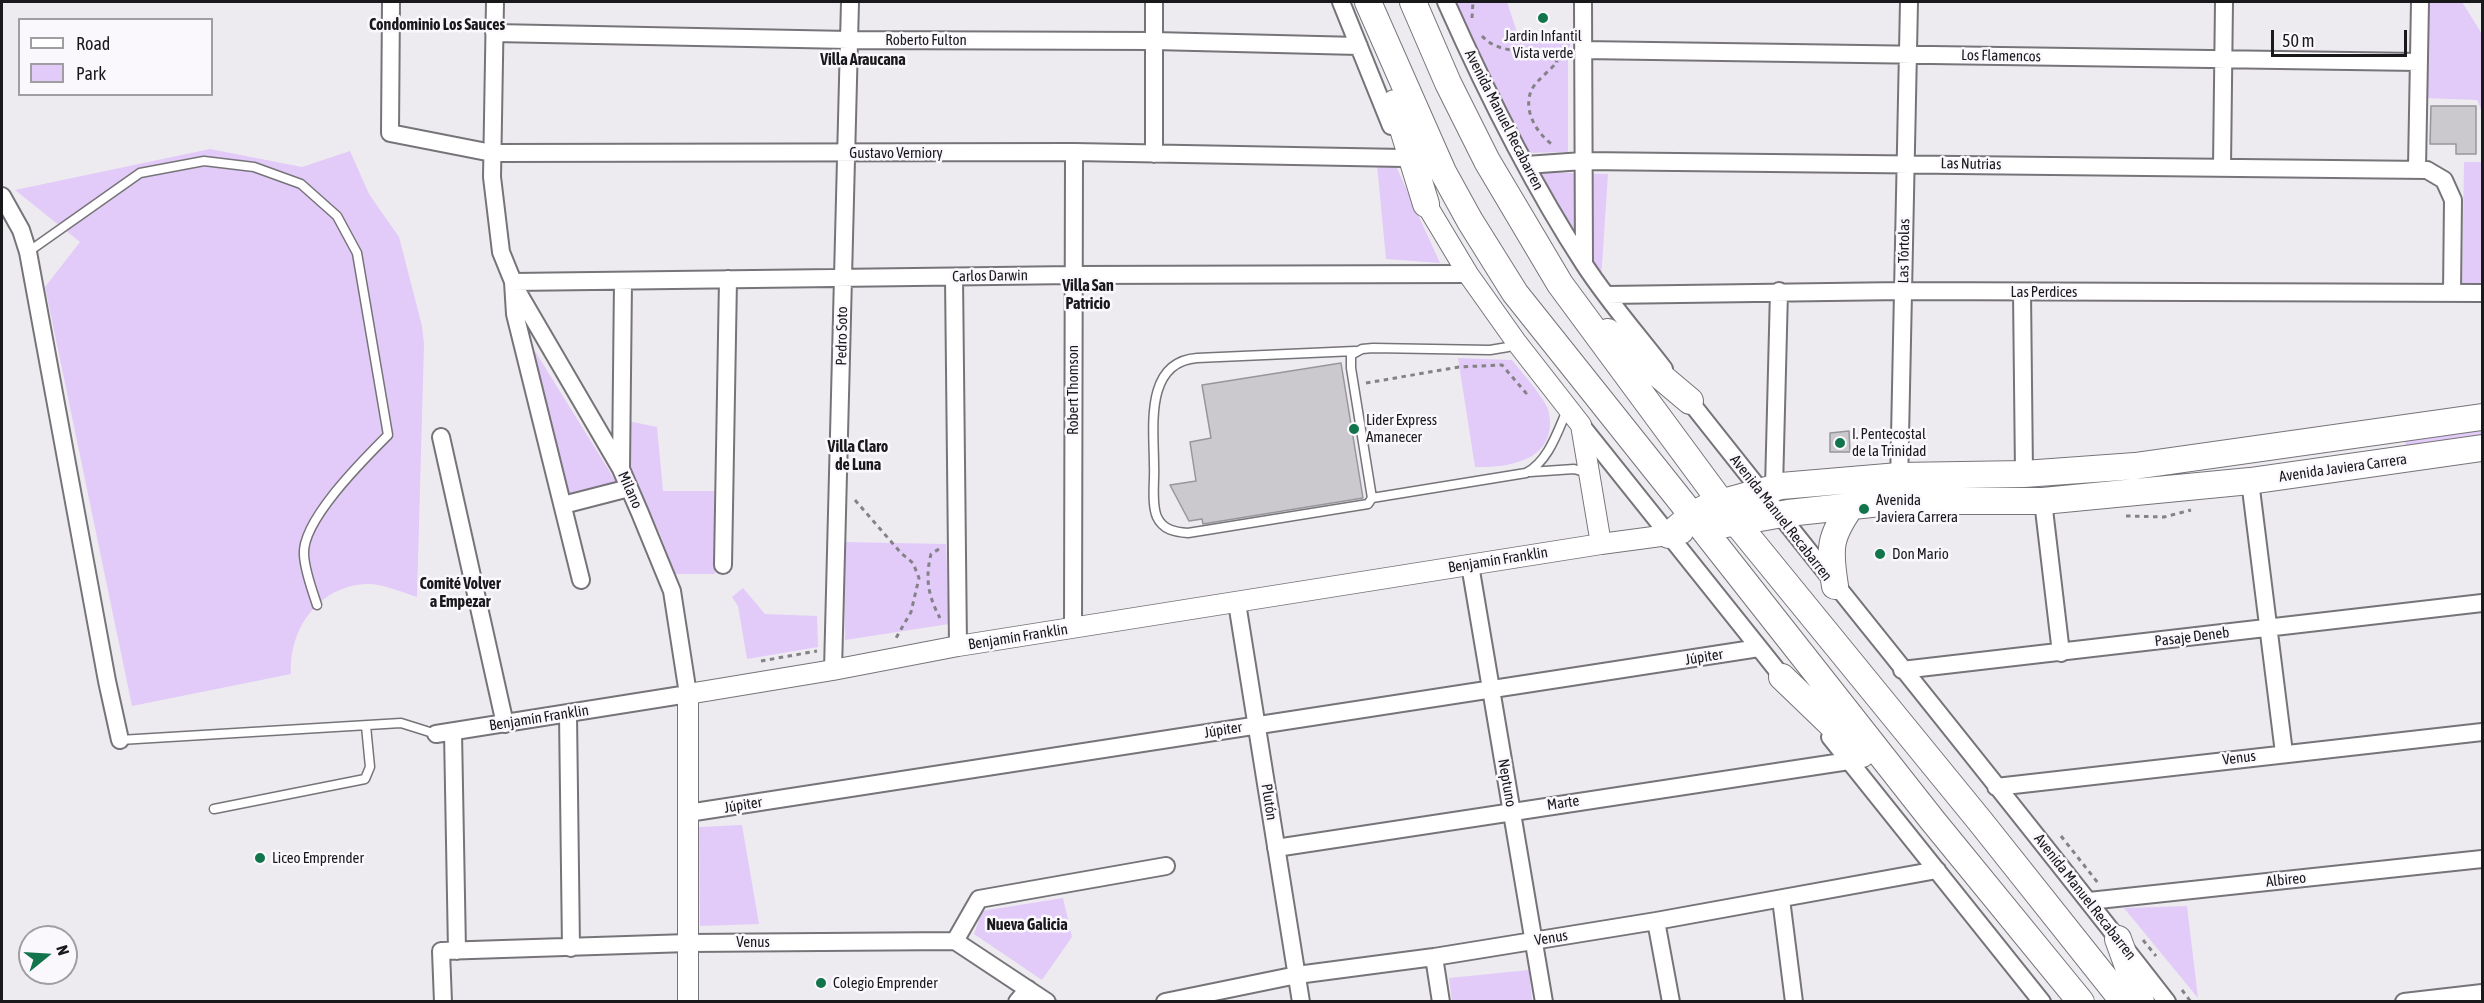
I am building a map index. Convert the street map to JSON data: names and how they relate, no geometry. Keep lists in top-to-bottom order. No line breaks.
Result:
{"streets":{"main road":["Avenida Javiera Carrera"],"street":["Roberto Fulton","Los Flamencos","Avenida Manuel Recabarren","Gustavo Verniory","Las Nutrias","Las Tórtolas","Carlos Darwin","Las Perdices","Pedro Soto","Robert Thomson","Milano","Benjamín Franklin","Pasaje Deneb","Júpiter","Venus","Neptuno","Plutón","Marte","Albireo"]},"crossings":[["Roberto Fulton","Pedro Soto"],["Roberto Fulton","Milano"],["Los Flamencos","Las Tórtolas"],["Avenida Manuel Recabarren","Las Nutrias"],["Avenida Manuel Recabarren","Las Perdices"],["Avenida Manuel Recabarren","Avenida Javiera Carrera"],["Avenida Manuel Recabarren","Pasaje Deneb"],["Avenida Manuel Recabarren","Venus"],["Avenida Manuel Recabarren","Albireo"],["Gustavo Verniory","Pedro Soto"],["Gustavo Verniory","Robert Thomson"],["Gustavo Verniory","Milano"],["Las Nutrias","Las Tórtolas"],["Las Tórtolas","Las Perdices"],["Las Tórtolas","Avenida Javiera Carrera"],["Carlos Darwin","Pedro Soto"],["Carlos Darwin","Robert Thomson"],["Carlos Darwin","Milano"],["Pedro Soto","Benjamín Franklin"],["Robert Thomson","Benjamín Franklin"],["Avenida Javiera Carrera","Benjamín Franklin"],["Milano","Benjamín Franklin"],["Milano","Júpiter"],["Milano","Venus"],["Benjamín Franklin","Neptuno"],["Benjamín Franklin","Plutón"],["Júpiter","Neptuno"],["Júpiter","Plutón"],["Venus","Neptuno"],["Venus","Plutón"],["Neptuno","Marte"],["Plutón","Marte"]],"districts":["Condominio Los Sauces","Villa Araucana","Villa San Patricio","Villa Claro de Luna","Comité Volver a Empezar","Nueva Galicia"],"places":["Jardin Infantil Vista verde","Lider Express Amanecer","I. Pentecostal de la Trinidad","Avenida Javiera Carrera","Don Mario","Liceo Emprender","Colegio Emprender"],"legend":["Road","Park"],"scale_bar":"50 m","north":"right"}
